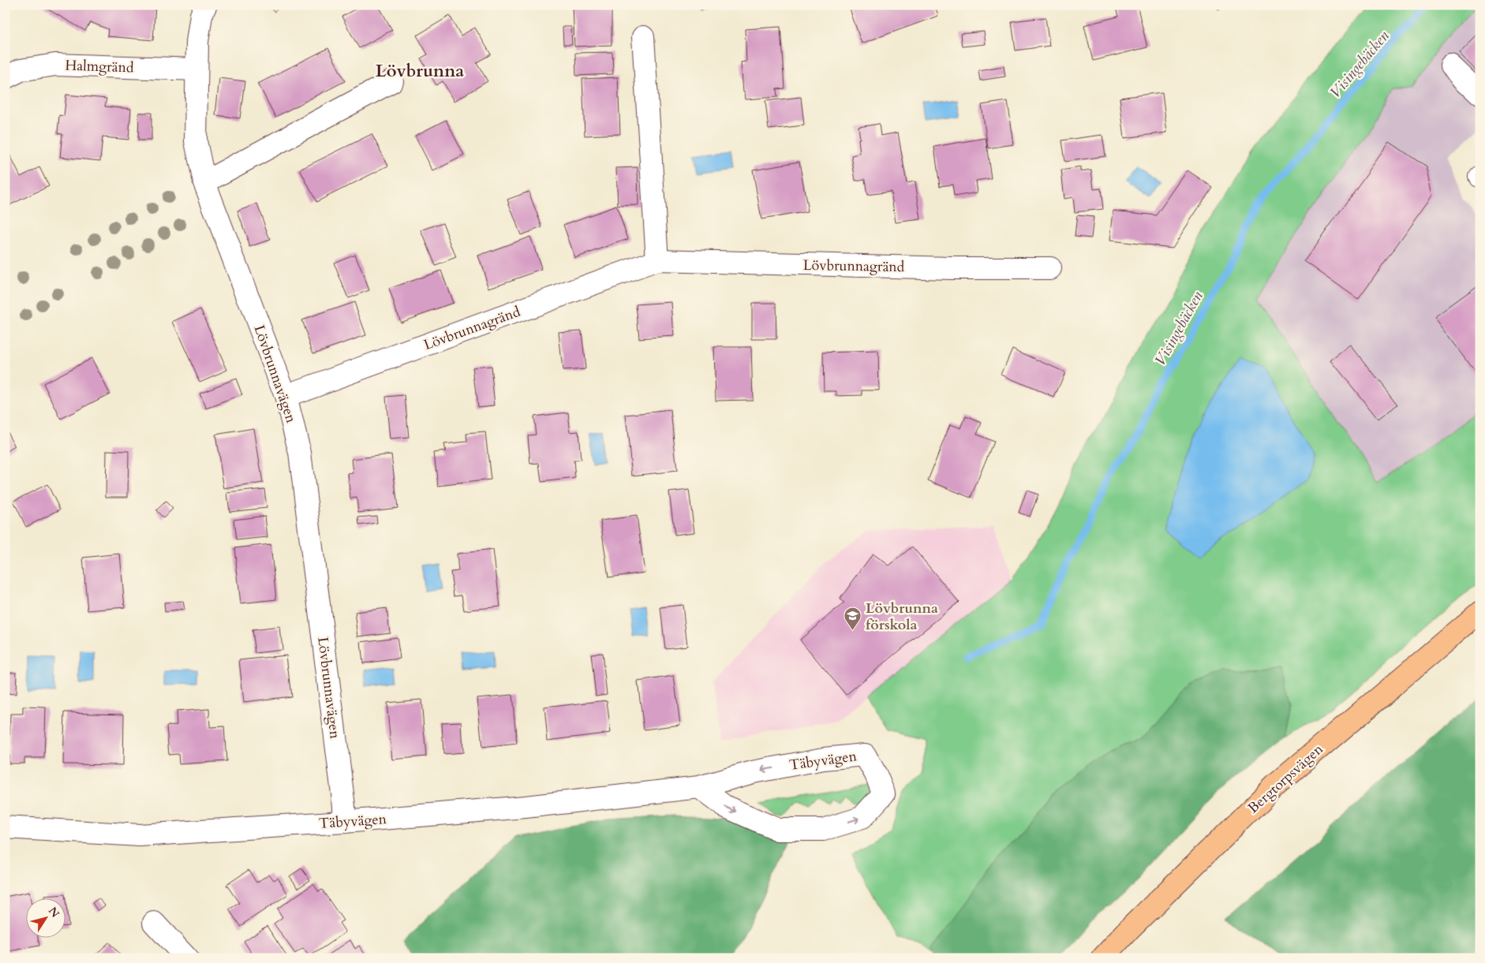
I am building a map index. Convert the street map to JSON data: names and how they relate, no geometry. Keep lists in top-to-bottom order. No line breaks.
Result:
{"streets":{"main road":["Bergtorpsvägen"],"street":["Halmgränd","Lövbrunnagränd","Lövbrunnavägen","Täbyvägen"]},"crossings":[["Halmgränd","Lövbrunnavägen"],["Lövbrunnagränd","Lövbrunnavägen"],["Lövbrunnavägen","Täbyvägen"]],"districts":["Lövbrunna"],"water":["Visingebäcken"],"places":{"school or university":["Lövbrunna förskola"]},"north":"top right"}
